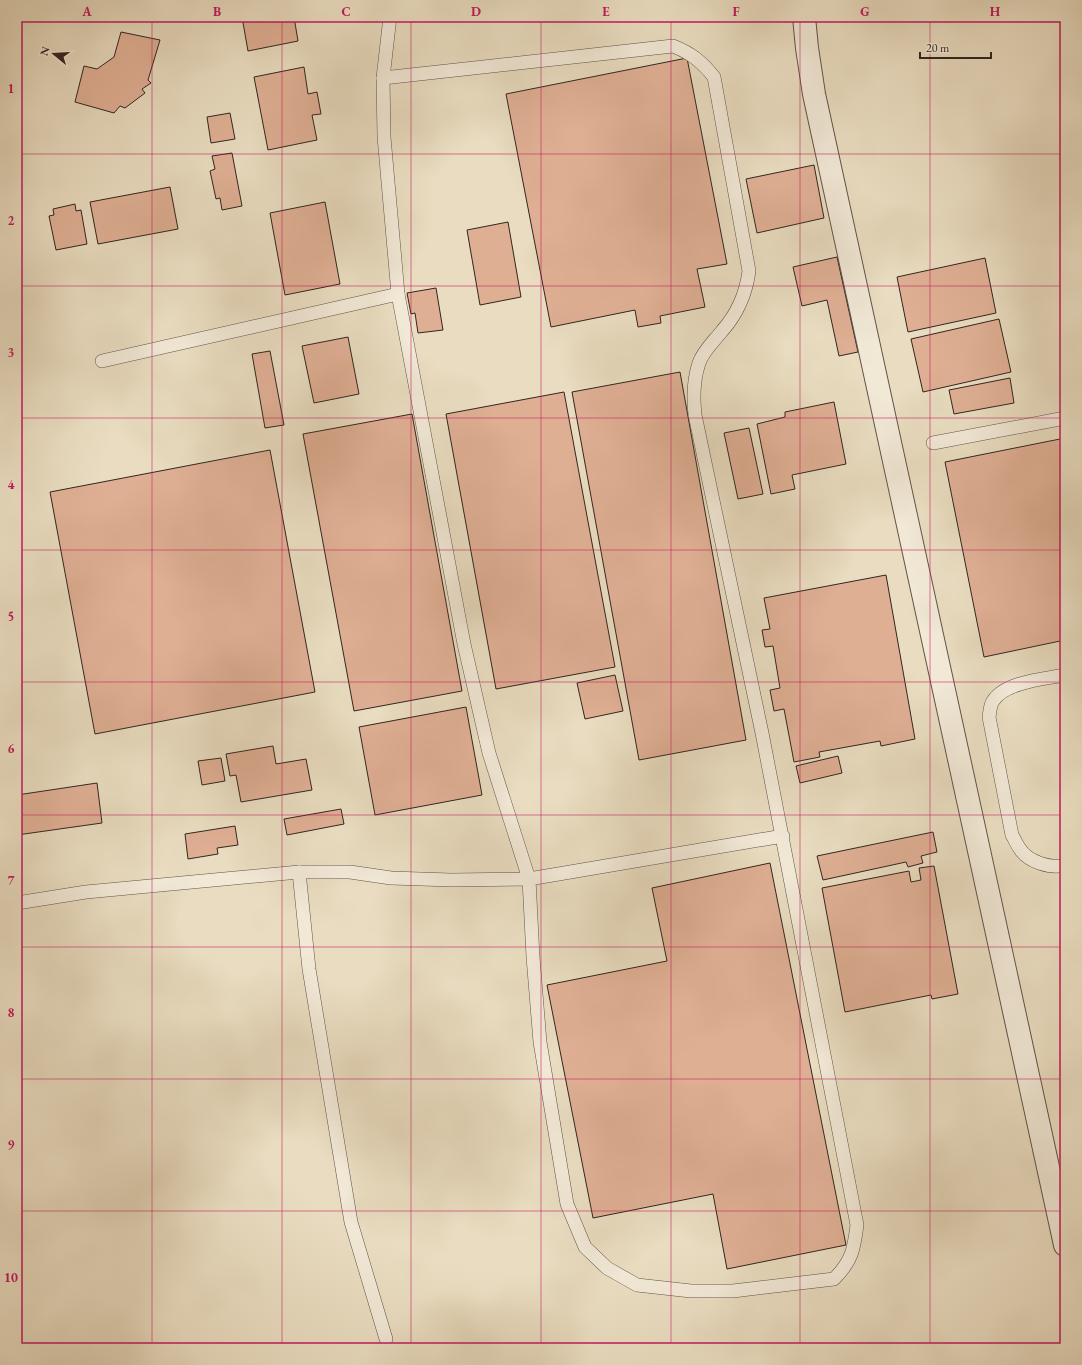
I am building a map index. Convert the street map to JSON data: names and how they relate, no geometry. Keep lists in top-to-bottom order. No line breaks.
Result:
{"scale_bar":"20 m","north":"left","grid":{"columns":["A","B","C","D","E","F","G","H"],"rows":["1","2","3","4","5","6","7","8","9","10"]}}
